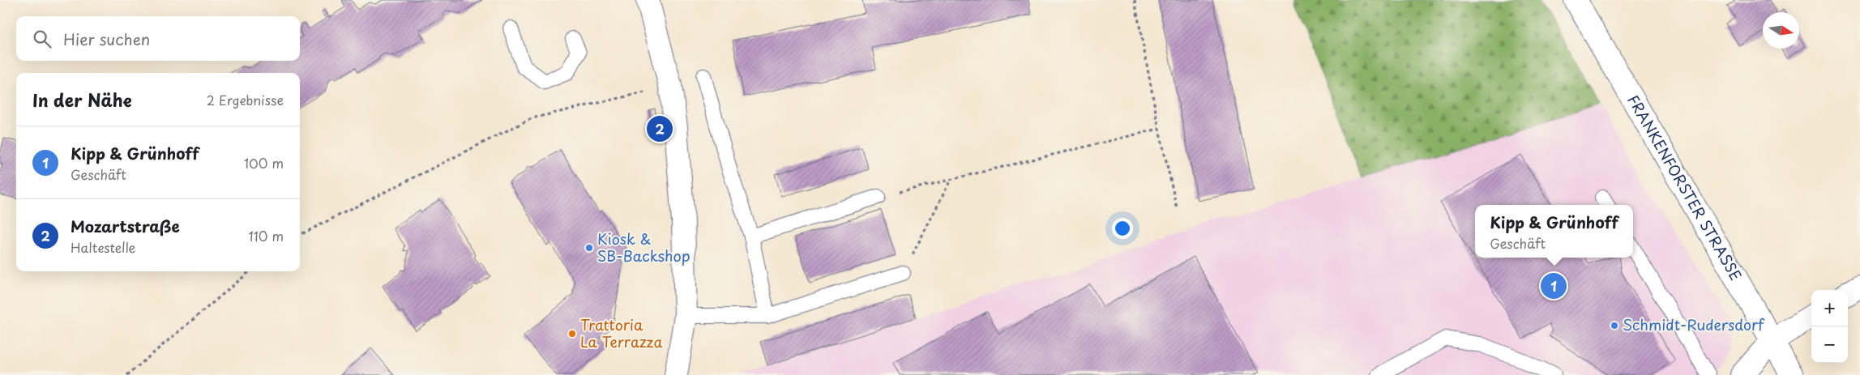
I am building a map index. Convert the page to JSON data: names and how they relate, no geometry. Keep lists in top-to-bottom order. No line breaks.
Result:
{"streets":{"street":["FRANKENFORSTER STRASSE"]},"places":["Kiosk & SB-Backshop","Schmidt-Rudersdorf","Trattoria La Terrazza"],"north":"right","page":{"search":"Hier suchen","heading":["In der Nähe","2 Ergebnisse"],"pins":["2","1"],"list":[{"mark":"1","name":"Kipp & Grünhoff","note":"Geschäft","value":"100 m"},{"mark":"2","name":"Mozartstraße","note":"Haltestelle","value":"110 m"}],"popup":["Kipp & Grünhoff","Geschäft"],"map_buttons":["+","−"]}}
